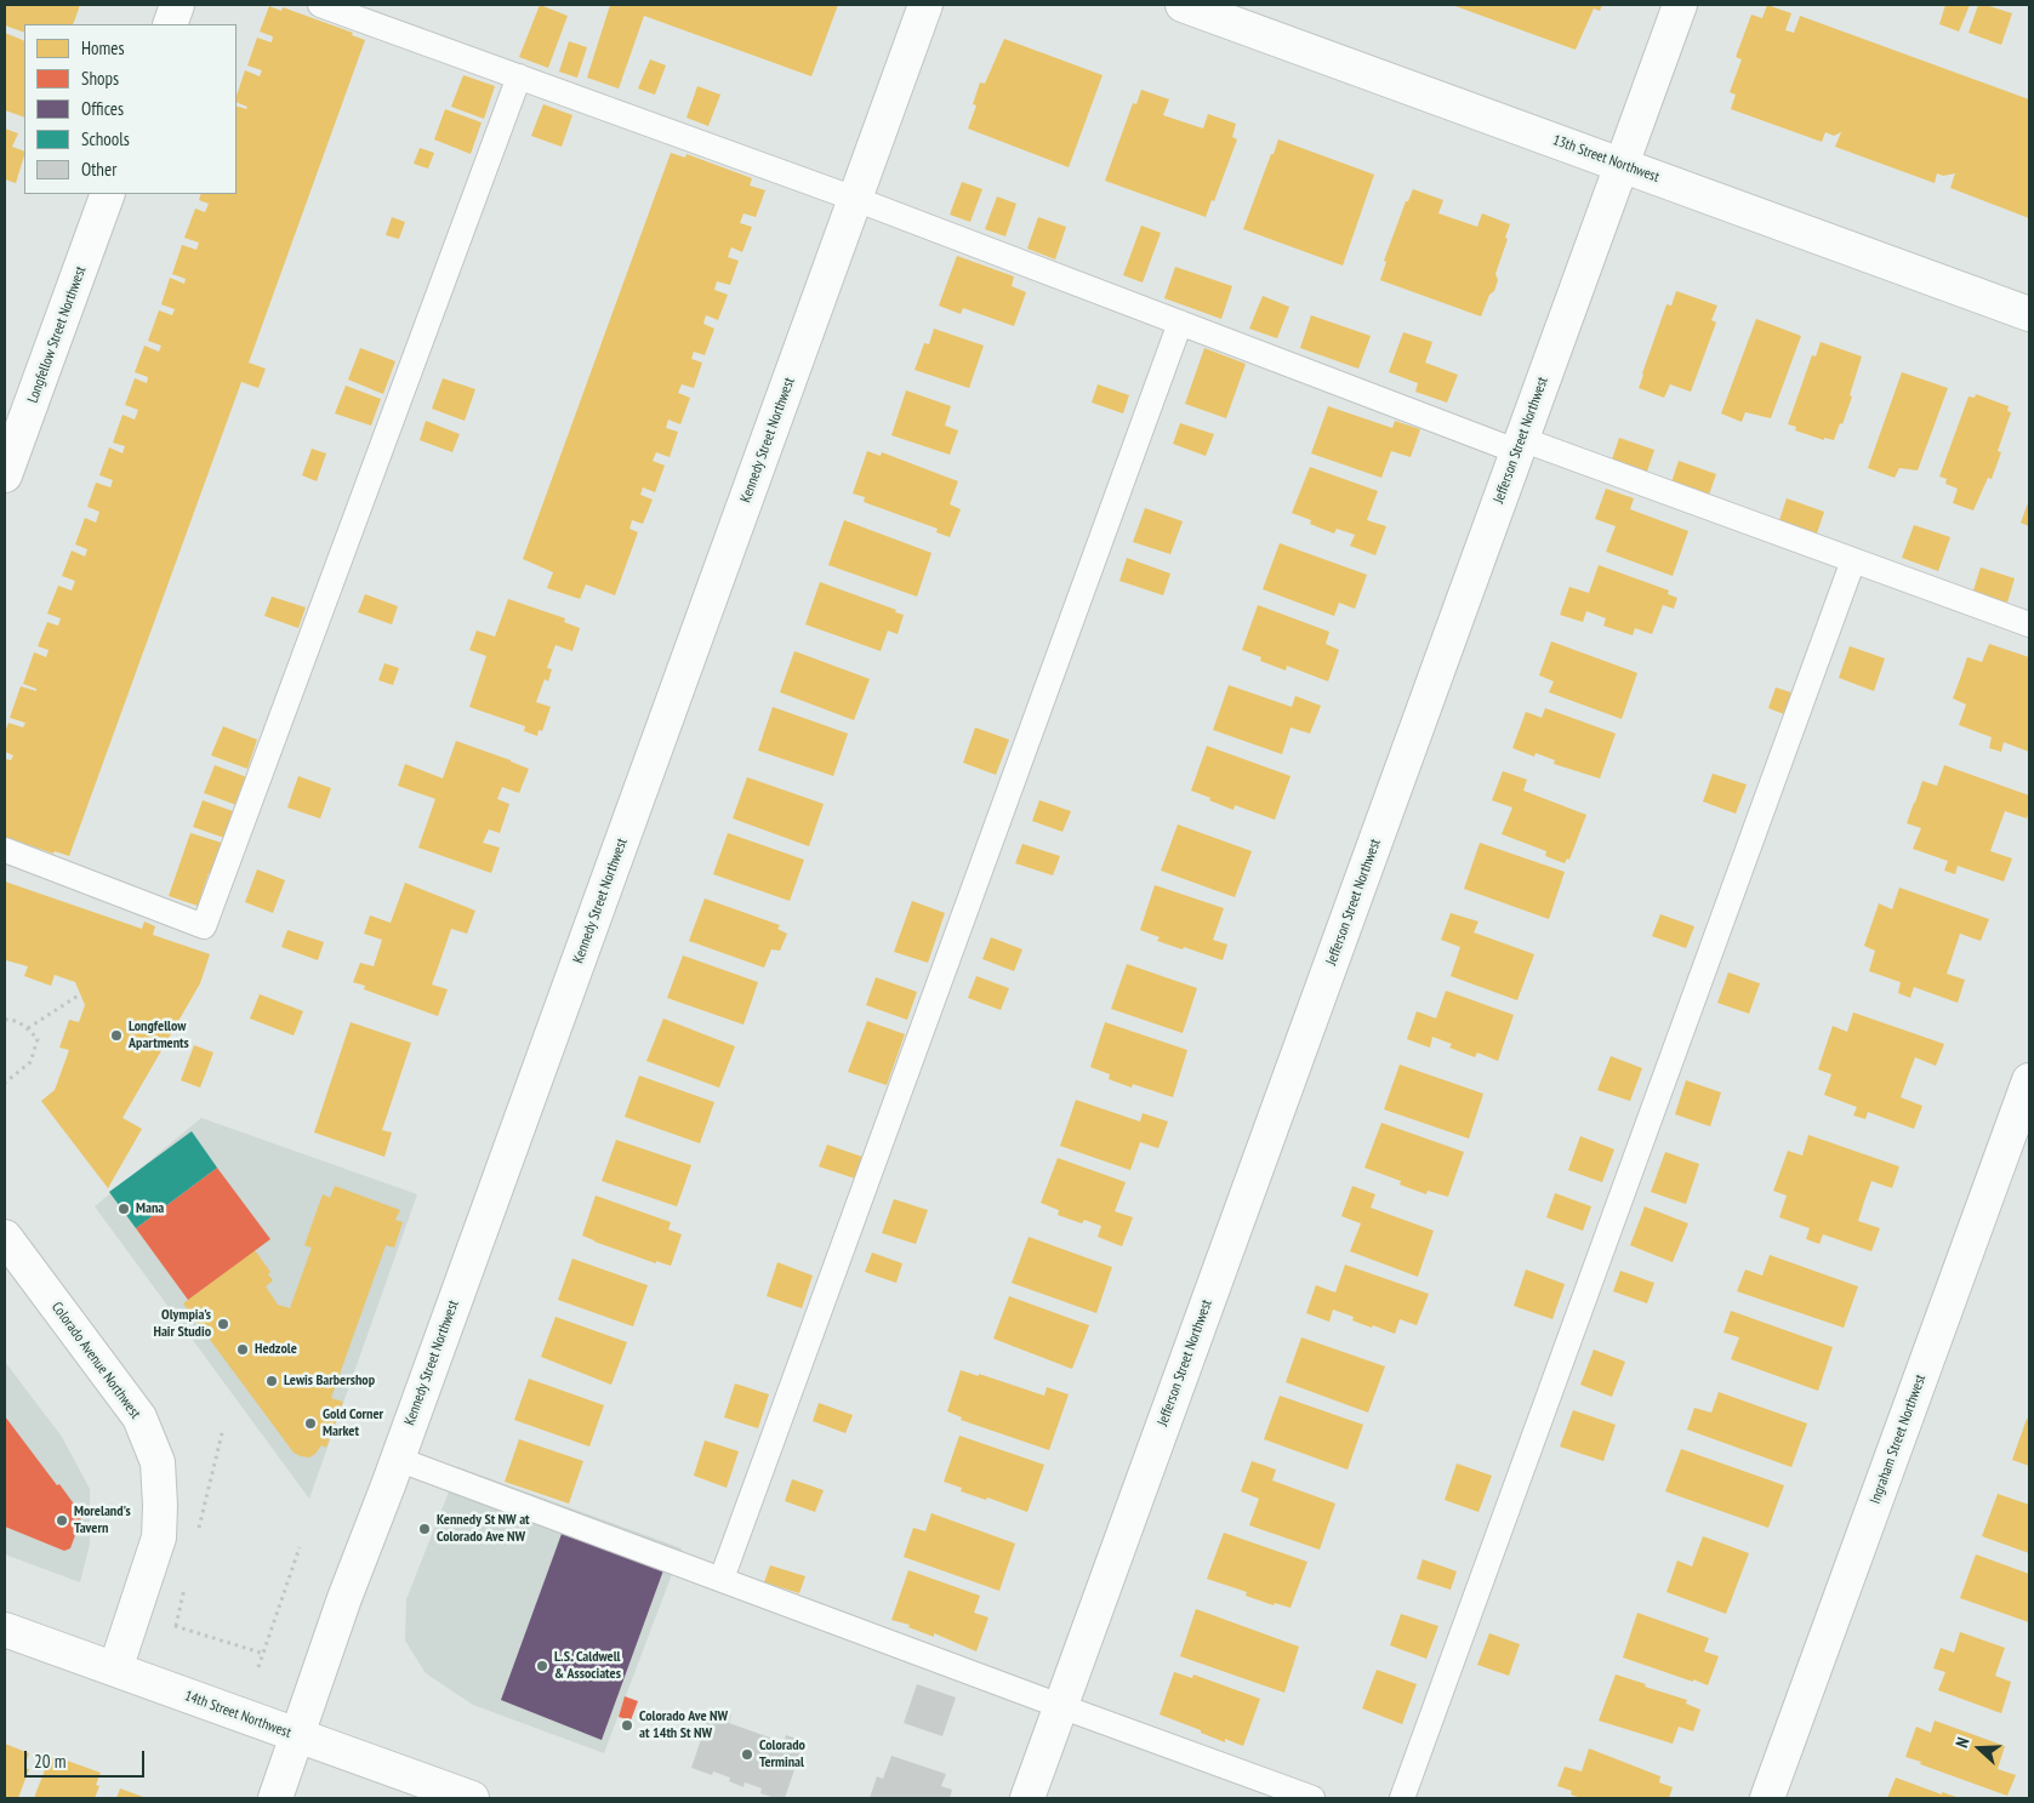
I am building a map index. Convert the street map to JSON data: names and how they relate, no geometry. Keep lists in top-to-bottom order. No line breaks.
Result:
{"streets":{"street":["13th Street Northwest","Longfellow Street Northwest","Kennedy Street Northwest","Jefferson Street Northwest","Colorado Avenue Northwest","Ingraham Street Northwest","14th Street Northwest"]},"crossings":[["13th Street Northwest","Jefferson Street Northwest"],["Kennedy Street Northwest","14th Street Northwest"],["Colorado Avenue Northwest","14th Street Northwest"]],"places":["Longfellow Apartments","Mana","Olympia's Hair Studio","Hedzole","Lewis Barbershop","Gold Corner Market","Moreland's Tavern","Kennedy St NW at Colorado Ave NW","L.S. Caldwell & Associates","Colorado Ave NW at 14th St NW","Colorado Terminal"],"legend":["Homes","Shops","Offices","Schools","Other"],"scale_bar":"20 m","north":"left"}
